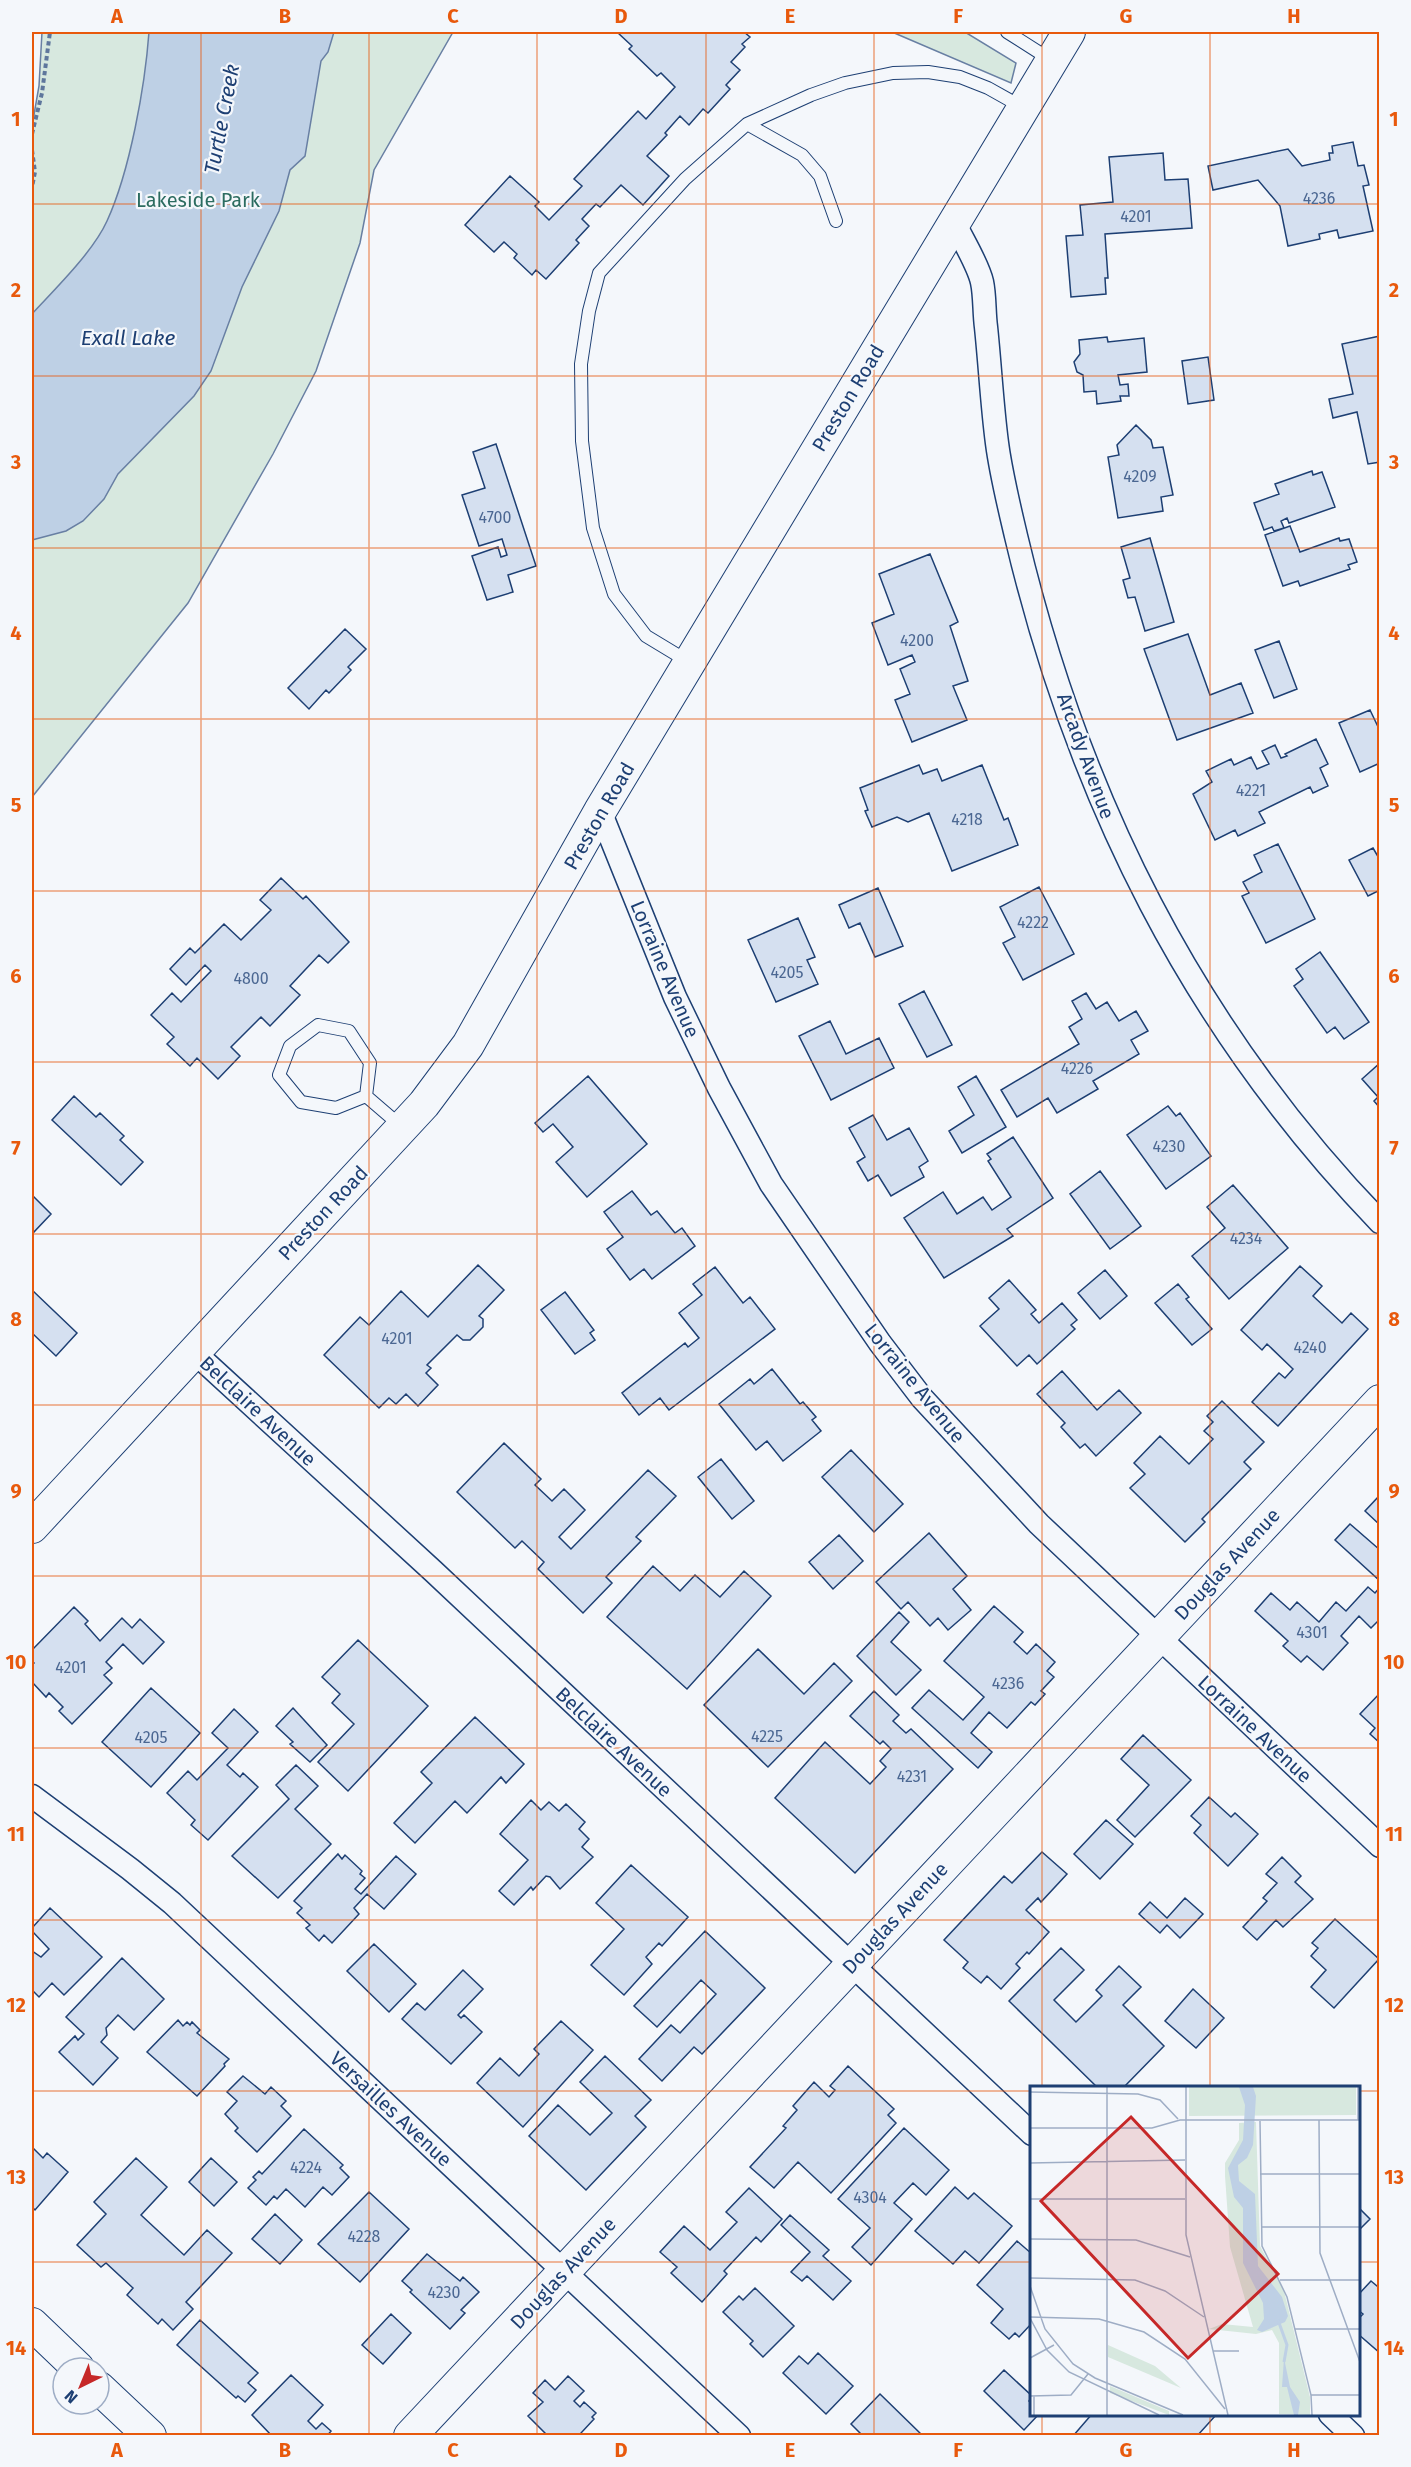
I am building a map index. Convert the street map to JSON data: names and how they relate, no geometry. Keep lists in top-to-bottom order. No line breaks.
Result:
{"streets":{"main road":["Preston Road","Douglas Avenue"],"street":["Arcady Avenue","Lorraine Avenue","Belclaire Avenue","Versailles Avenue"]},"crossings":[["Preston Road","Arcady Avenue"],["Preston Road","Lorraine Avenue"],["Preston Road","Belclaire Avenue"],["Lorraine Avenue","Douglas Avenue"],["Belclaire Avenue","Douglas Avenue"],["Douglas Avenue","Versailles Avenue"]],"water":["Turtle Creek","Exall Lake"],"parks":["Lakeside Park"],"house_numbers":["4236","4201","4209","4700","4200","4221","4218","4222","4205","4800","4226","4230","4234","4201","4240","4301","4201","4236","4225","4205","4231","4224","4304","4228","4230"],"north":"bottom left","grid":{"columns":["A","B","C","D","E","F","G","H"],"rows":["1","2","3","4","5","6","7","8","9","10","11","12","13","14"]}}
